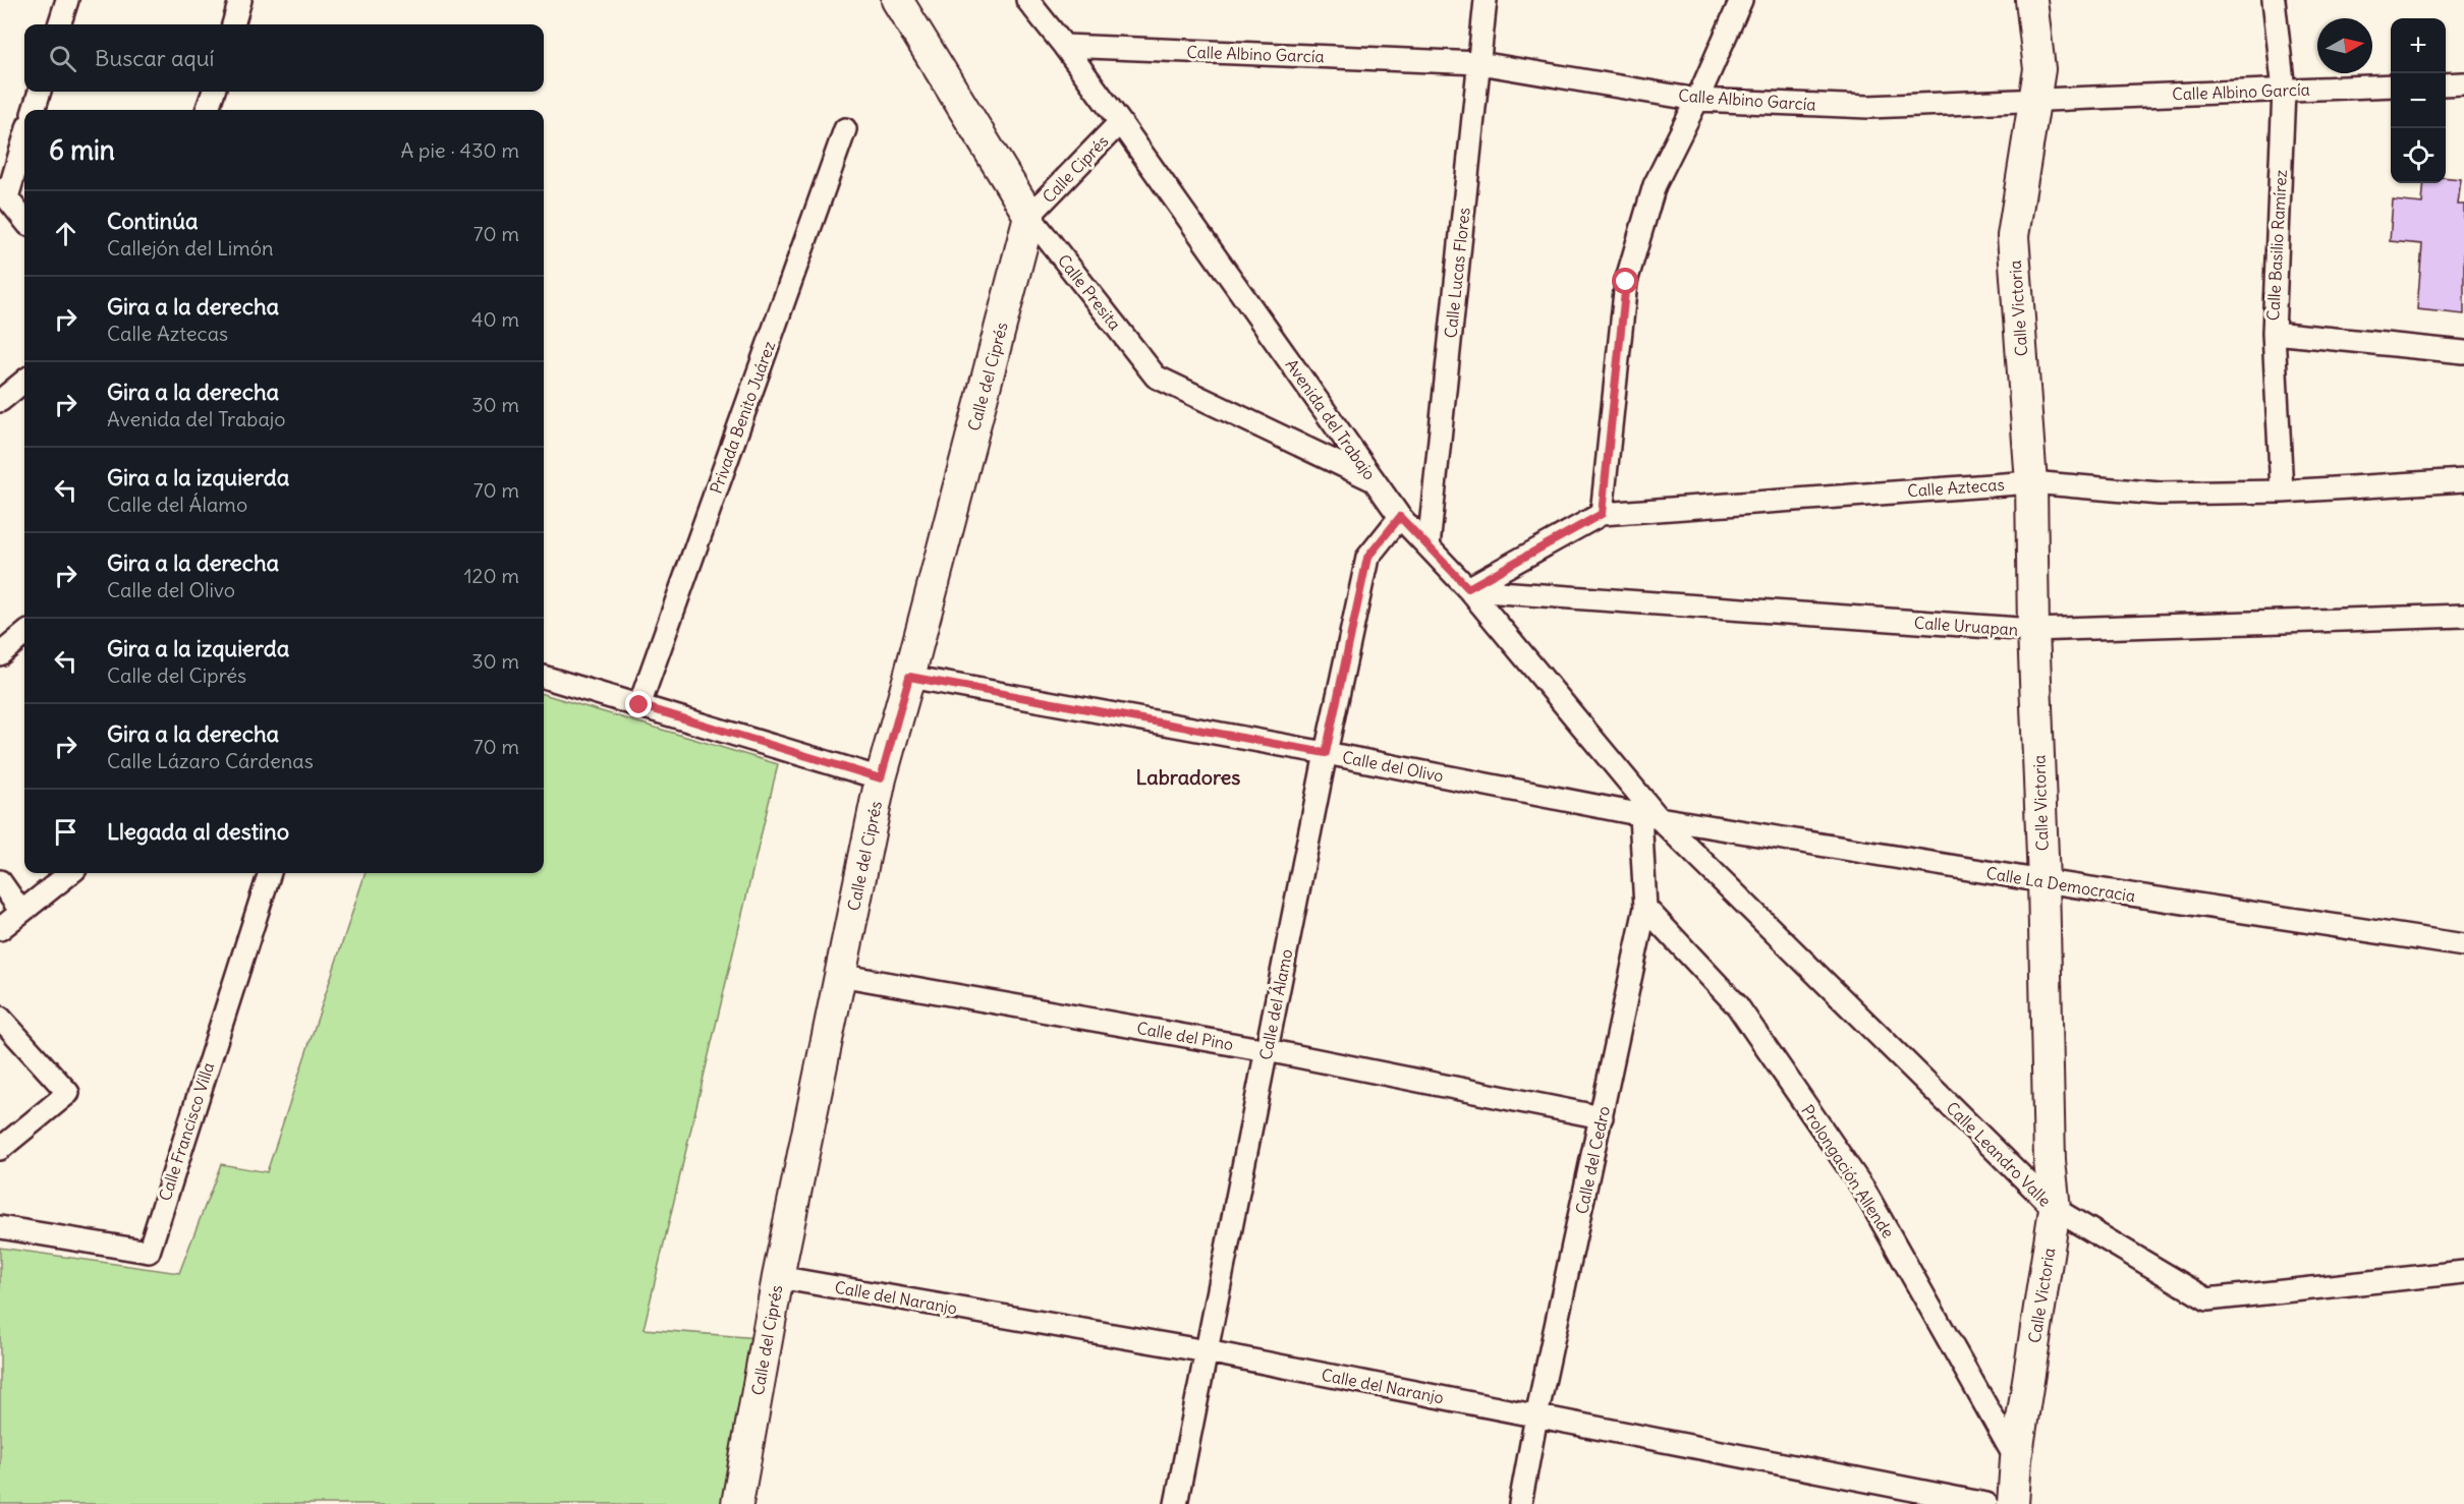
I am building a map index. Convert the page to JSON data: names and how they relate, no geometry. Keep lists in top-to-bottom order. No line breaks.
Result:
{"streets":{"street":["Calle Albino García","Calle Ciprés","Calle Basilio Ramírez","Calle Lucas Flores","Calle Presita","Calle Victoria","Calle del Ciprés","Privada Benito Juárez","Avenida del Trabajo","Calle Aztecas","Calle Uruapan","Calle del Olivo","Calle La Democracia","Calle del Álamo","Calle del Pino","Calle Francisco Villa","Calle Leandro Valle","Calle del Cedro","Prolongación Allende","Calle del Naranjo"]},"crossings":[["Calle Albino García","Calle Basilio Ramírez"],["Calle Albino García","Calle Lucas Flores"],["Calle Albino García","Calle Victoria"],["Calle Albino García","Avenida del Trabajo"],["Calle Ciprés","Calle Presita"],["Calle Ciprés","Calle del Ciprés"],["Calle Ciprés","Avenida del Trabajo"],["Calle Basilio Ramírez","Calle Aztecas"],["Calle Lucas Flores","Avenida del Trabajo"],["Calle Presita","Calle del Ciprés"],["Calle Presita","Avenida del Trabajo"],["Calle Victoria","Calle Aztecas"],["Calle Victoria","Calle Uruapan"],["Calle Victoria","Calle La Democracia"],["Calle Victoria","Calle Leandro Valle"],["Calle Victoria","Prolongación Allende"],["Calle del Ciprés","Calle del Olivo"],["Calle del Ciprés","Calle del Pino"],["Calle del Ciprés","Calle del Naranjo"],["Avenida del Trabajo","Calle Aztecas"],["Avenida del Trabajo","Calle Uruapan"],["Avenida del Trabajo","Calle del Olivo"],["Avenida del Trabajo","Calle La Democracia"],["Avenida del Trabajo","Calle del Álamo"],["Avenida del Trabajo","Calle Leandro Valle"],["Avenida del Trabajo","Calle del Cedro"],["Calle Aztecas","Calle Uruapan"],["Calle del Olivo","Calle La Democracia"],["Calle del Olivo","Calle del Álamo"],["Calle del Olivo","Calle Leandro Valle"],["Calle del Olivo","Calle del Cedro"],["Calle La Democracia","Calle Leandro Valle"],["Calle La Democracia","Calle del Cedro"],["Calle del Álamo","Calle del Pino"],["Calle del Álamo","Calle del Naranjo"],["Calle del Pino","Calle del Cedro"],["Calle Leandro Valle","Calle del Cedro"],["Calle del Cedro","Prolongación Allende"],["Calle del Cedro","Calle del Naranjo"]],"districts":["Labradores"],"north":"right","page":{"map_buttons":["+","−"],"search":"Buscar aquí","heading":["6 min","A pie · 430 m"],"list":[["Continúa","Callejón del Limón","70 m"],["Gira a la derecha","Calle Aztecas","40 m"],["Gira a la derecha","Avenida del Trabajo","30 m"],["Gira a la izquierda","Calle del Álamo","70 m"],["Gira a la derecha","Calle del Olivo","120 m"],["Gira a la izquierda","Calle del Ciprés","30 m"],["Gira a la derecha","Calle Lázaro Cárdenas","70 m"],"Llegada al destino"]}}
